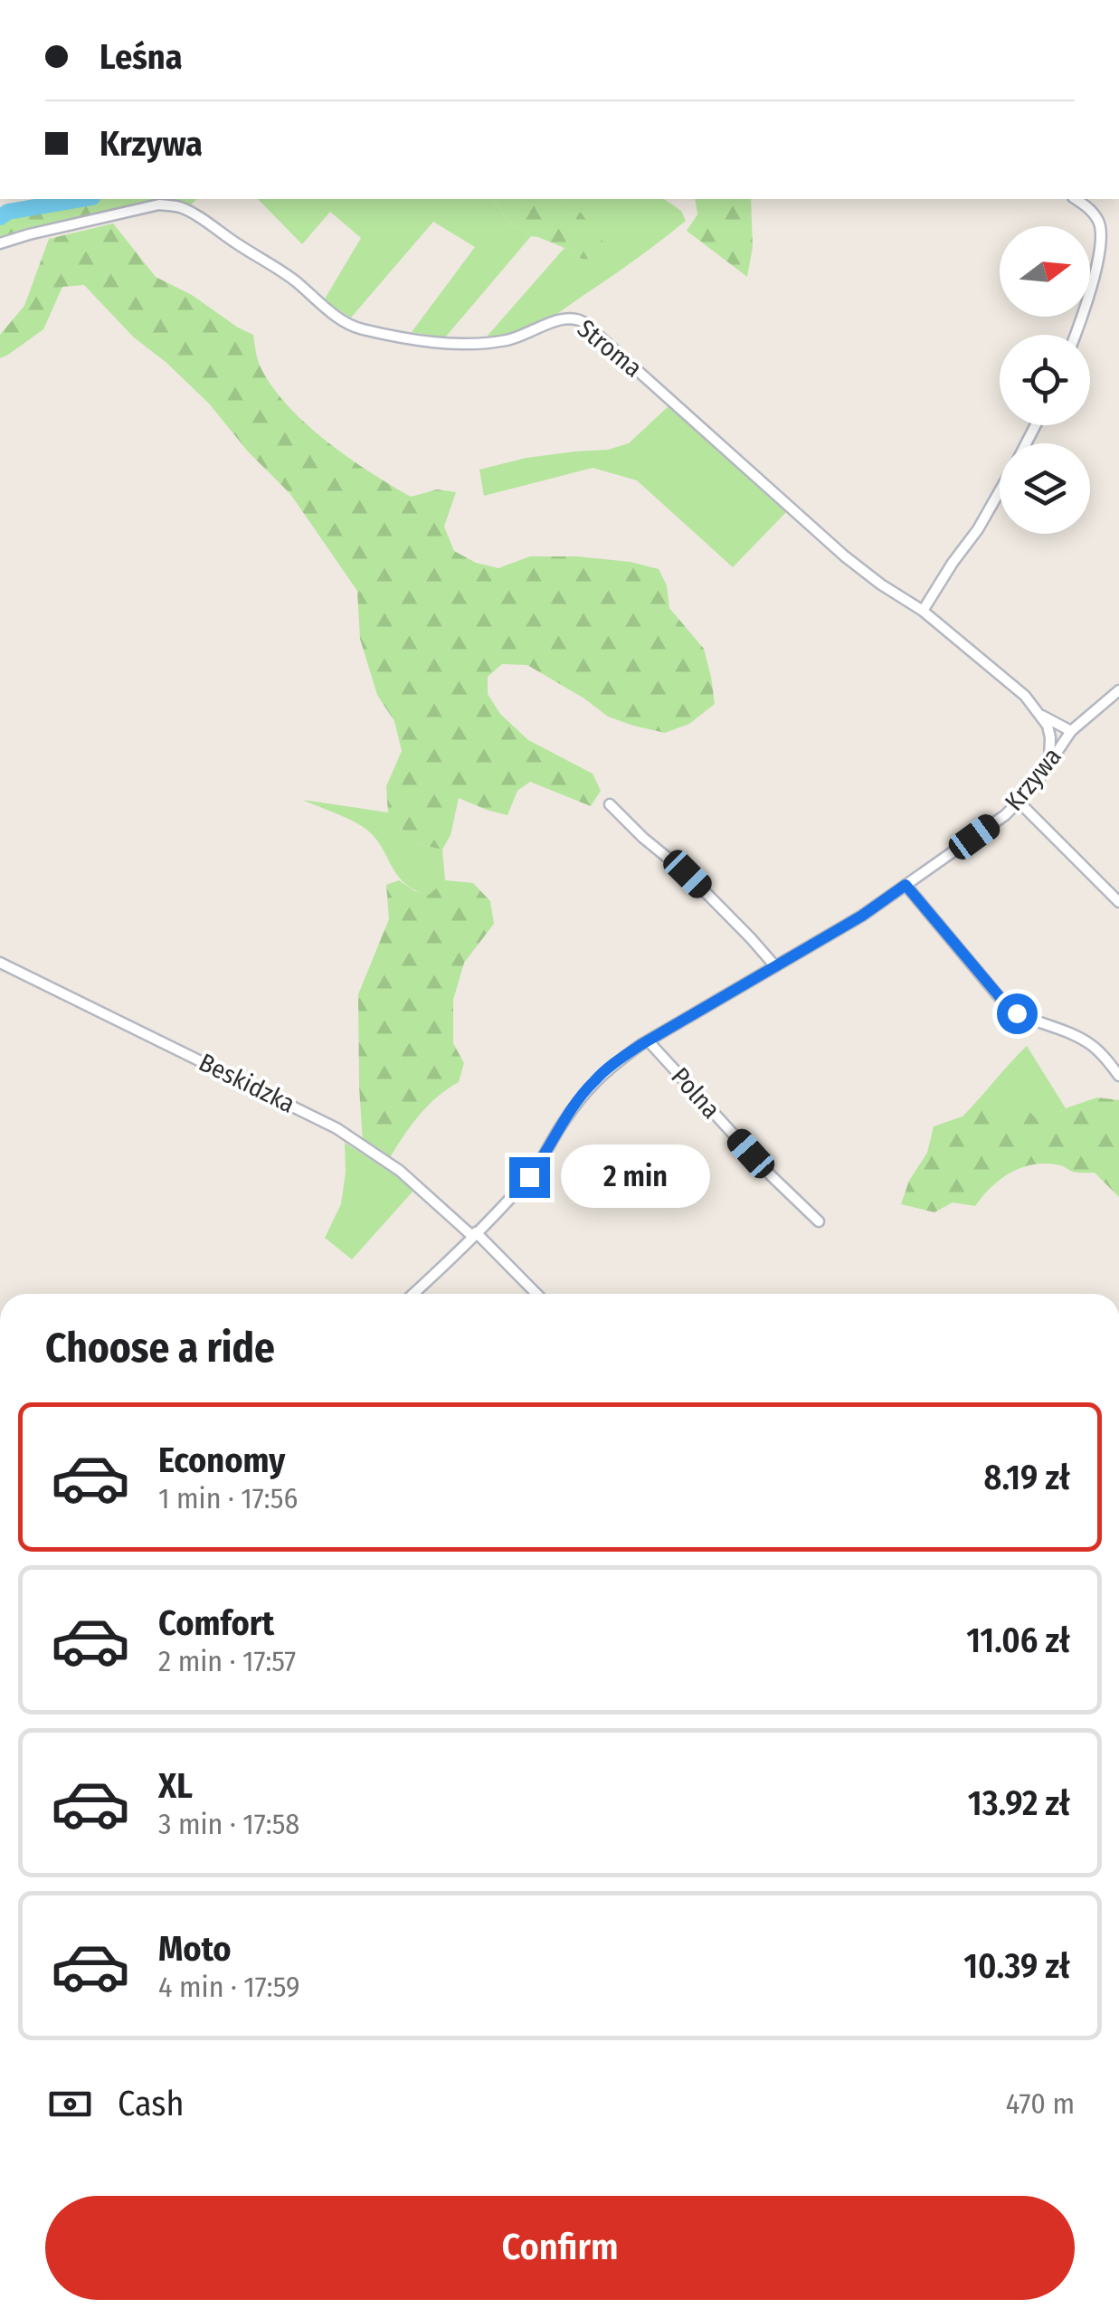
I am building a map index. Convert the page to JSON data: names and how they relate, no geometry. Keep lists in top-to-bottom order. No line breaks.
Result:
{"streets":{"street":["Stroma","Krzywa","Beskidzka","Polna"]},"crossings":[["Stroma","Krzywa"],["Krzywa","Beskidzka"],["Krzywa","Polna"]],"north":"right","page":{"banner":["Leśna","Krzywa"],"bubble":"2 min","heading":"Choose a ride","list":[{"name":"Economy","note":"1 min · 17:56","value":"8.19 zł"},{"name":"Comfort","note":"2 min · 17:57","value":"11.06 zł"},{"name":"XL","note":"3 min · 17:58","value":"13.92 zł"},{"name":"Moto","note":"4 min · 17:59","value":"10.39 zł"}],"pay":["Cash","470 m"],"buttons":"Confirm"}}
